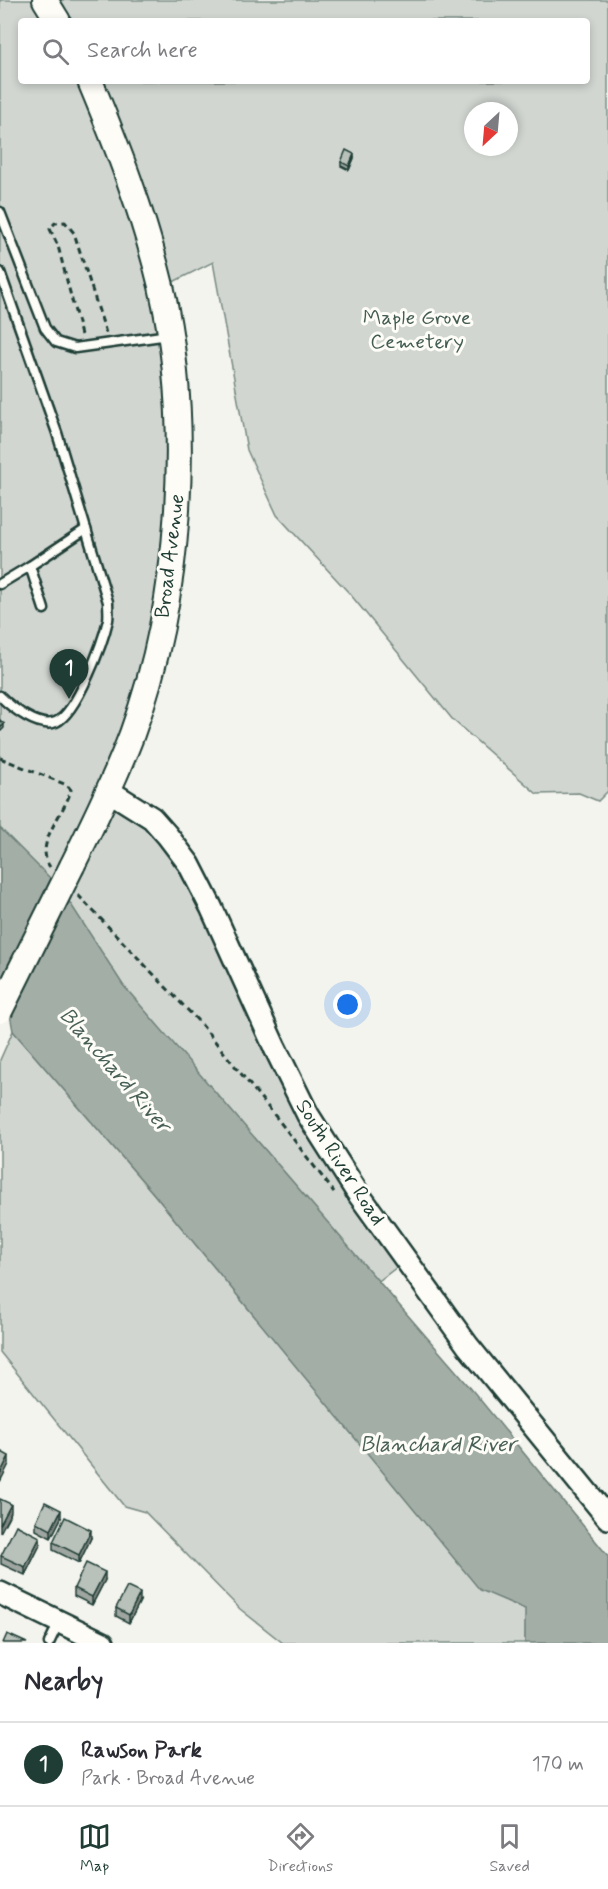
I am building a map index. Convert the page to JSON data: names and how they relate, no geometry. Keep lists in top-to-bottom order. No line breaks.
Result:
{"streets":{"main road":["Broad Avenue"],"street":["South River Road"]},"crossings":[["Broad Avenue","South River Road"]],"water":["Blanchard River"],"parks":["Maple Grove Cemetery"],"north":"bottom left","page":{"search":"Search here","pins":"1","heading":"Nearby","list":[{"mark":"1","name":"Rawson Park","note":"Park · Broad Avenue","value":"170 m"}],"nav":["Map","Directions","Saved"]}}
